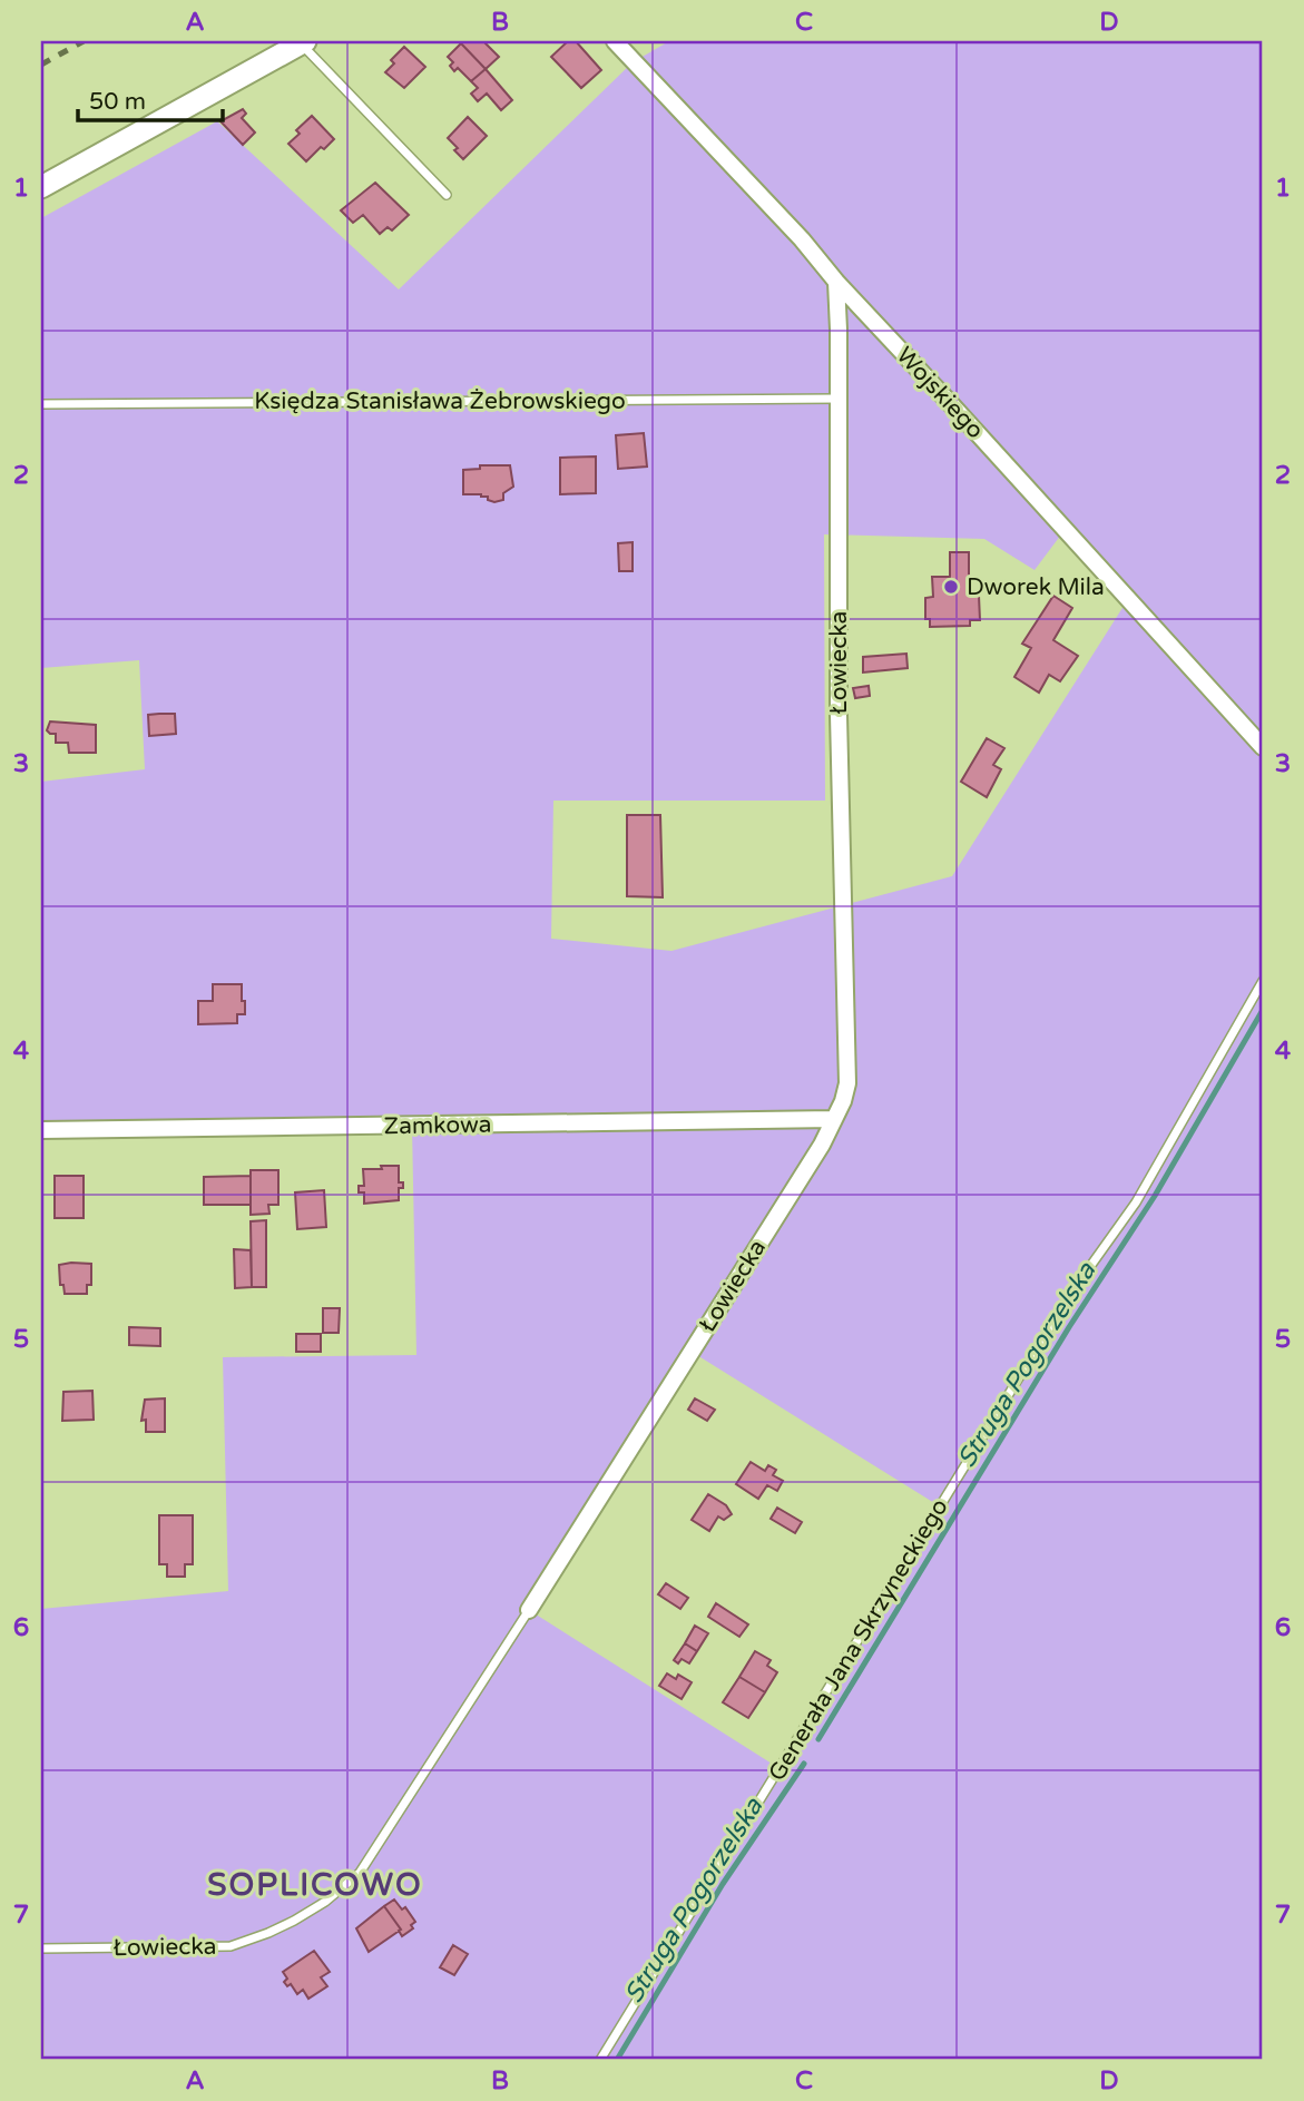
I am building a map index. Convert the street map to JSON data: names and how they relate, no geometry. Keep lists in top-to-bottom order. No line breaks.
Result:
{"streets":{"street":["Wojskiego","Łowiecka","Zamkowa"],"lane":["Księdza Stanisława Żebrowskiego","Generała Jana Skrzyneckiego"]},"crossings":[["Wojskiego","Łowiecka"],["Księdza Stanisława Żebrowskiego","Łowiecka"],["Łowiecka","Zamkowa"]],"districts":["SOPLICOWO"],"water":["Struga Pogorzelska"],"places":["Dworek Mila"],"scale_bar":"50 m","grid":{"columns":["A","B","C","D"],"rows":["1","2","3","4","5","6","7"]}}
